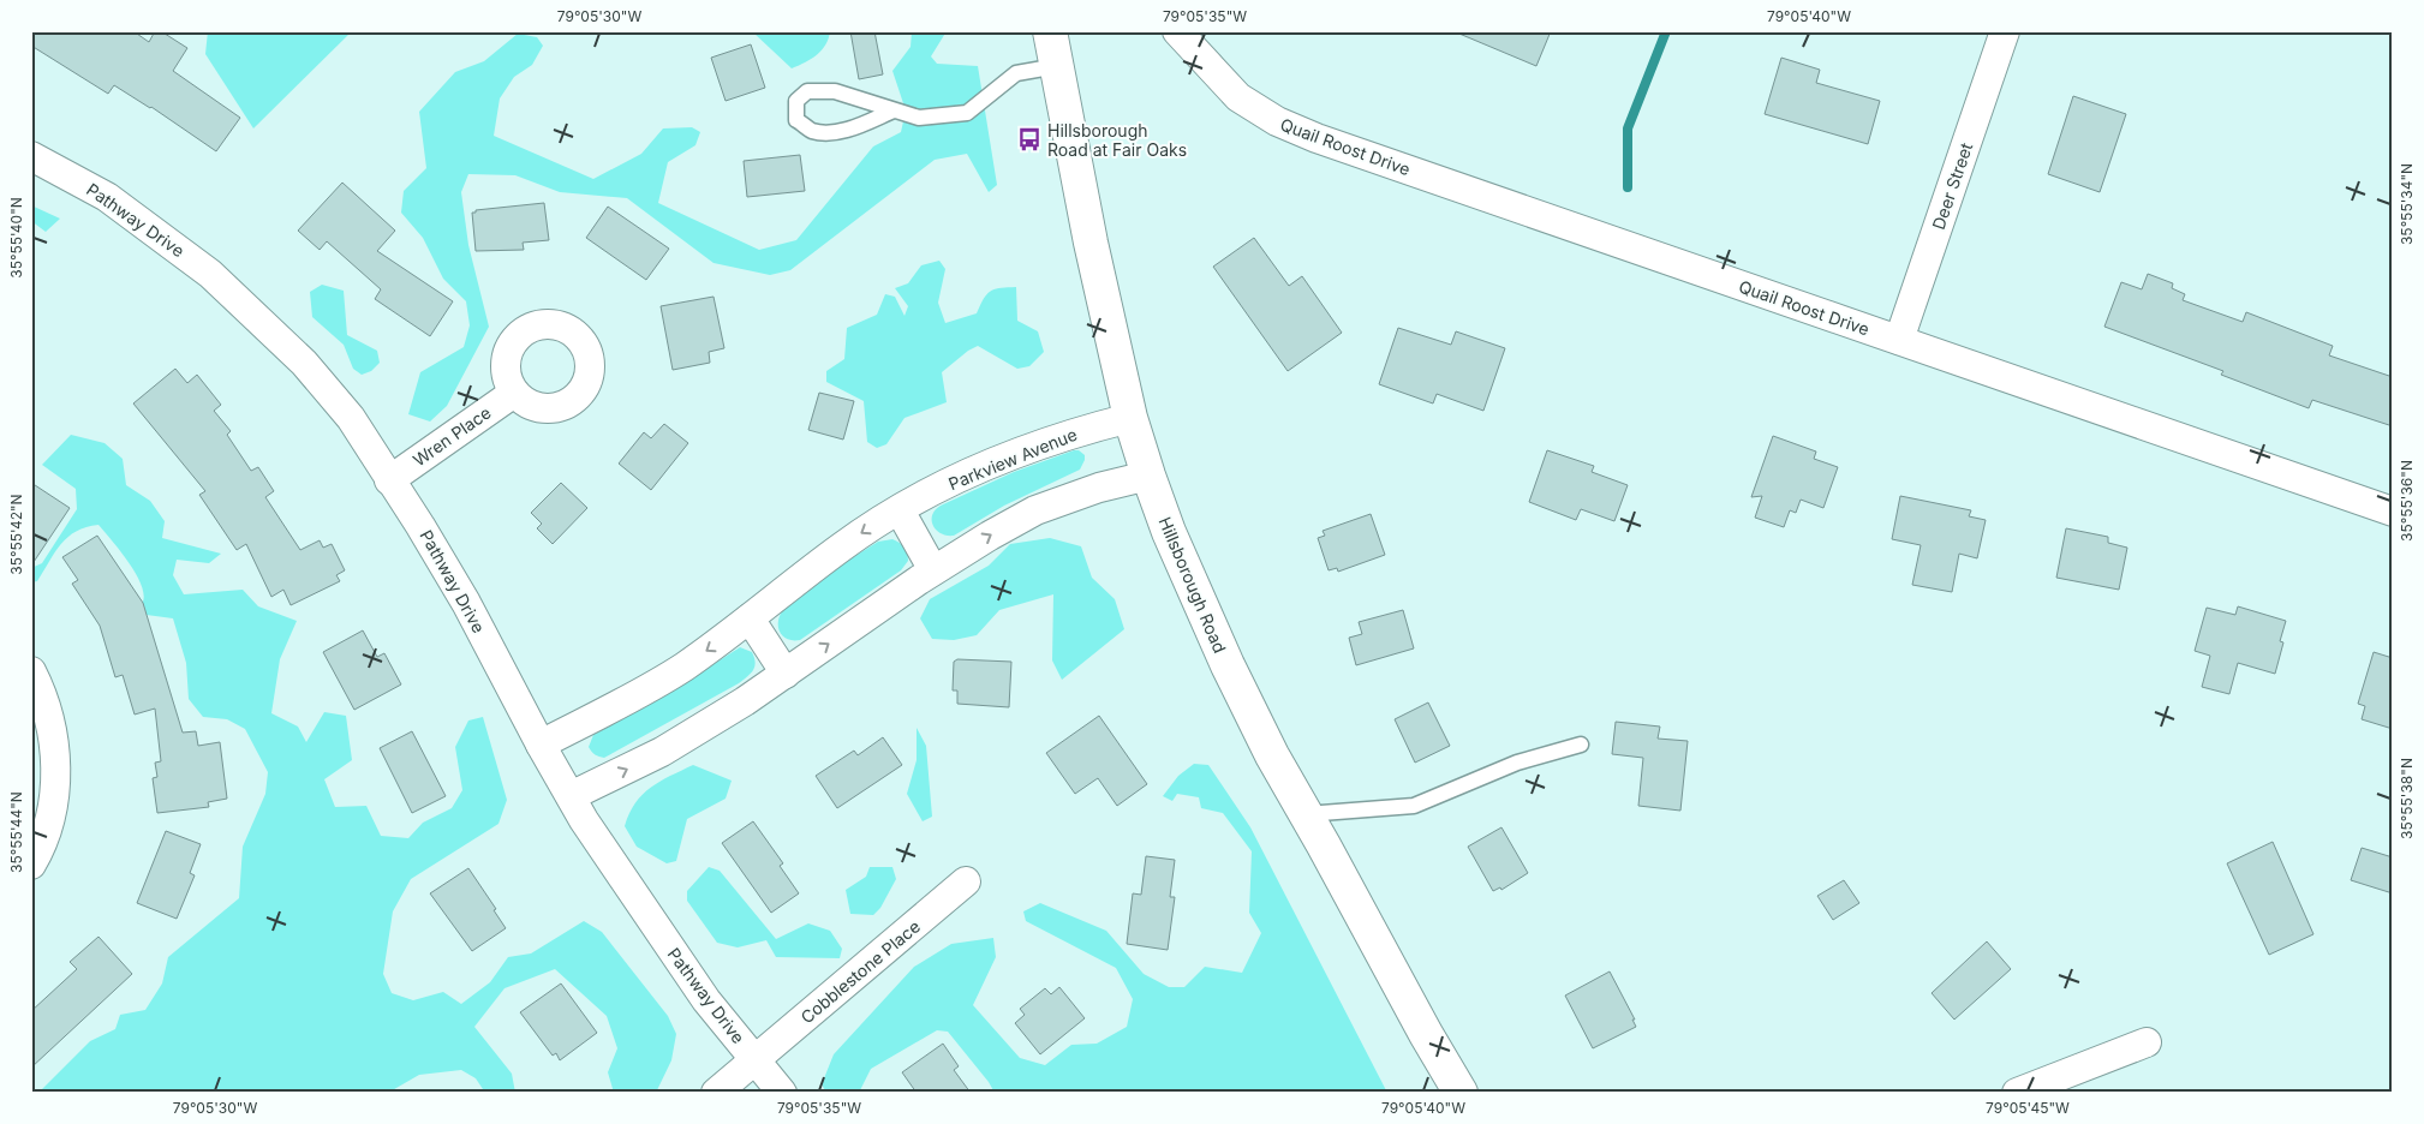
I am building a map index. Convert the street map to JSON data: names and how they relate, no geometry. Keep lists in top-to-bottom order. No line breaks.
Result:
{"streets":{"main road":["Hillsborough Road"],"street":["Quail Roost Drive","Deer Street","Pathway Drive","Wren Place","Parkview Avenue","Cobblestone Place"]},"crossings":[["Quail Roost Drive","Deer Street"],["Pathway Drive","Wren Place"],["Pathway Drive","Parkview Avenue"],["Pathway Drive","Cobblestone Place"],["Parkview Avenue","Hillsborough Road"]],"places":{"bus stop":["Hillsborough Road at Fair Oaks"]},"coordinates":["79°05'30\"W","79°05'35\"W","79°05'40\"W","35°55'34\"N","35°55'40\"N","35°55'36\"N","35°55'42\"N","35°55'38\"N","35°55'44\"N","79°05'45\"W"]}
